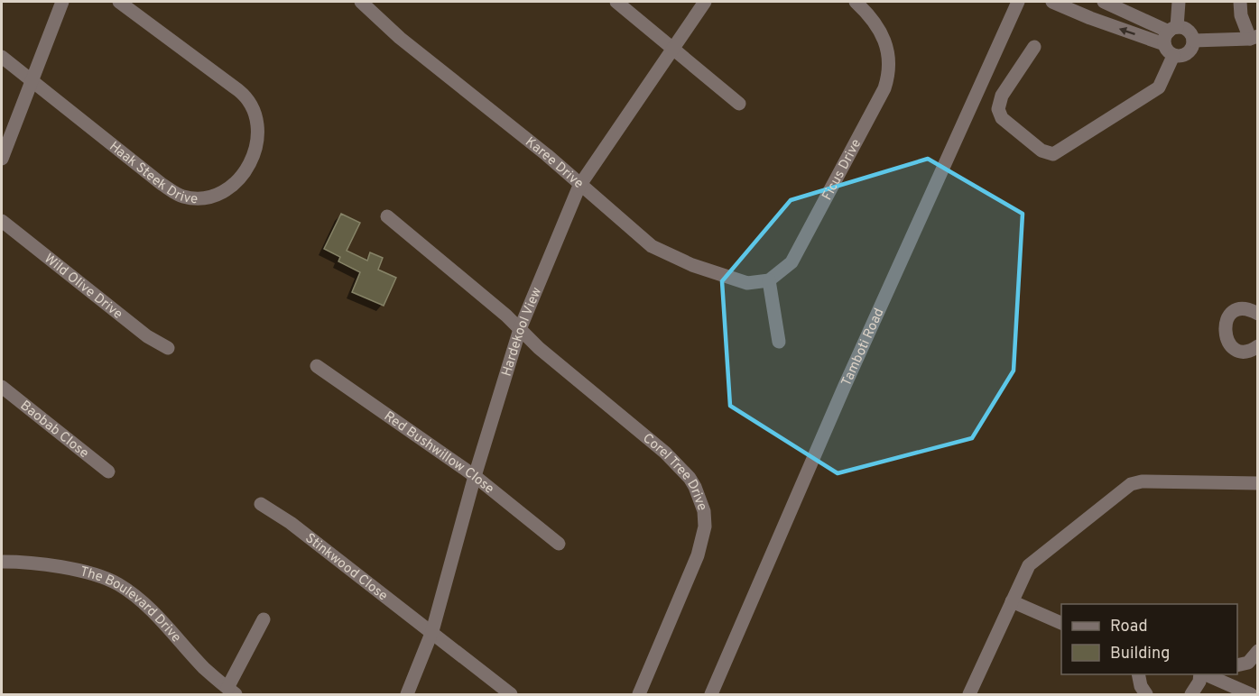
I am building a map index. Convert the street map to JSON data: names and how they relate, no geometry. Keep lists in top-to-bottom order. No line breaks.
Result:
{"streets":{"street":["Karee Drive","Ficus Drive","Haak Steek Drive","Wild Olive Drive","Hardekool View","Tamboti Road","Baobab Close","Red Bushwillow Close","Corel Tree Drive","Stinkwood Close","The Boulevard Drive"]},"crossings":[["Karee Drive","Ficus Drive"],["Karee Drive","Hardekool View"],["Hardekool View","Red Bushwillow Close"],["Hardekool View","Corel Tree Drive"],["Hardekool View","Stinkwood Close"]],"legend":["Road","Building"]}
